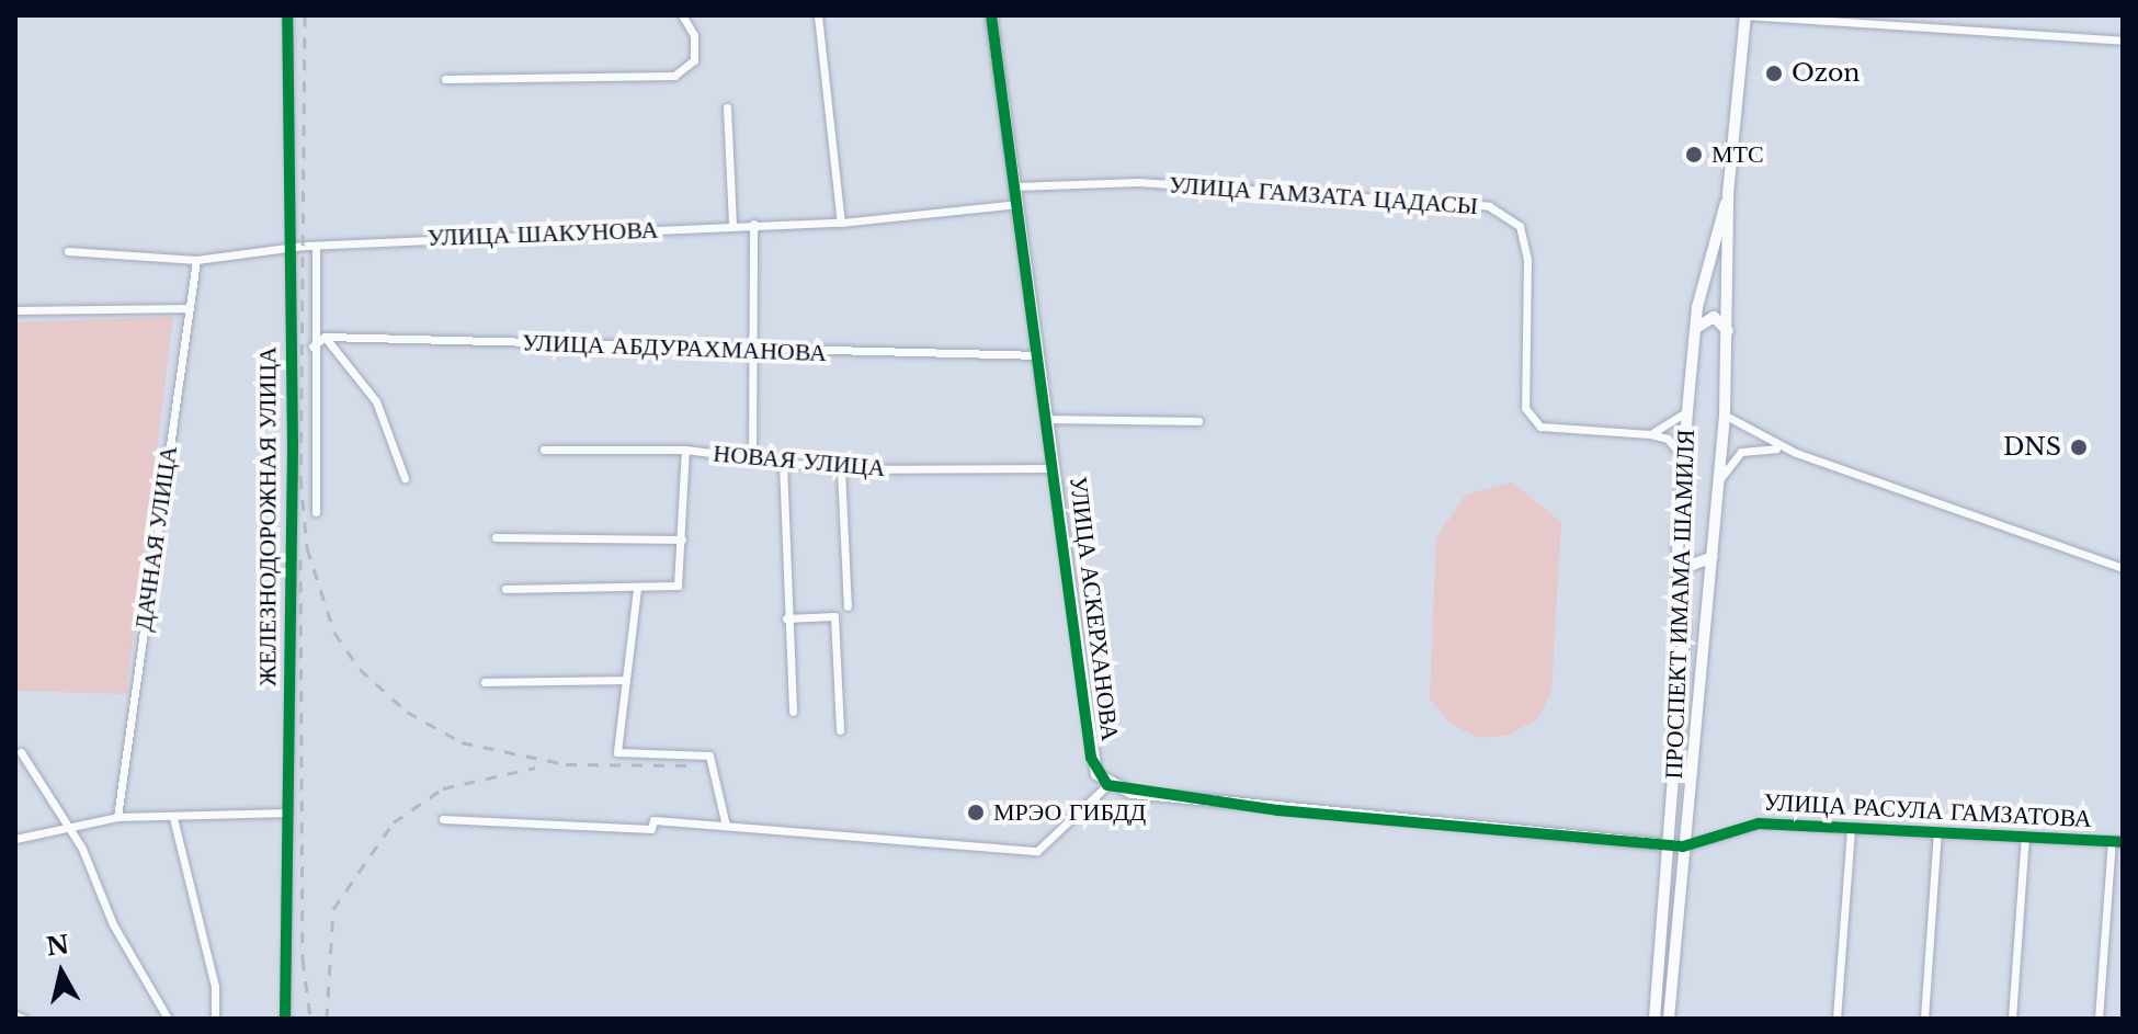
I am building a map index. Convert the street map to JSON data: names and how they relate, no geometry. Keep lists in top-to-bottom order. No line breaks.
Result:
{"streets":{"main road":["ПРОСПЕКТ ИМАМА ШАМИЛЯ","УЛИЦА АСКЕРХАНОВА"],"street":["УЛИЦА ГАМЗАТА ЦАДАСЫ","УЛИЦА ШАКУНОВА","УЛИЦА АБДУРАХМАНОВА","НОВАЯ УЛИЦА","ЖЕЛЕЗНОДОРОЖНАЯ УЛИЦА","ДАЧНАЯ УЛИЦА","УЛИЦА РАСУЛА ГАМЗАТОВА"]},"crossings":[["УЛИЦА ГАМЗАТА ЦАДАСЫ","УЛИЦА АСКЕРХАНОВА"],["УЛИЦА ШАКУНОВА","ЖЕЛЕЗНОДОРОЖНАЯ УЛИЦА"],["УЛИЦА ШАКУНОВА","ДАЧНАЯ УЛИЦА"],["УЛИЦА ШАКУНОВА","УЛИЦА АСКЕРХАНОВА"],["УЛИЦА АБДУРАХМАНОВА","УЛИЦА АСКЕРХАНОВА"],["НОВАЯ УЛИЦА","УЛИЦА АСКЕРХАНОВА"],["ПРОСПЕКТ ИМАМА ШАМИЛЯ","УЛИЦА РАСУЛА ГАМЗАТОВА"]],"places":["Ozon","МТС","DNS","МРЭО ГИБДД"],"north":"top"}
